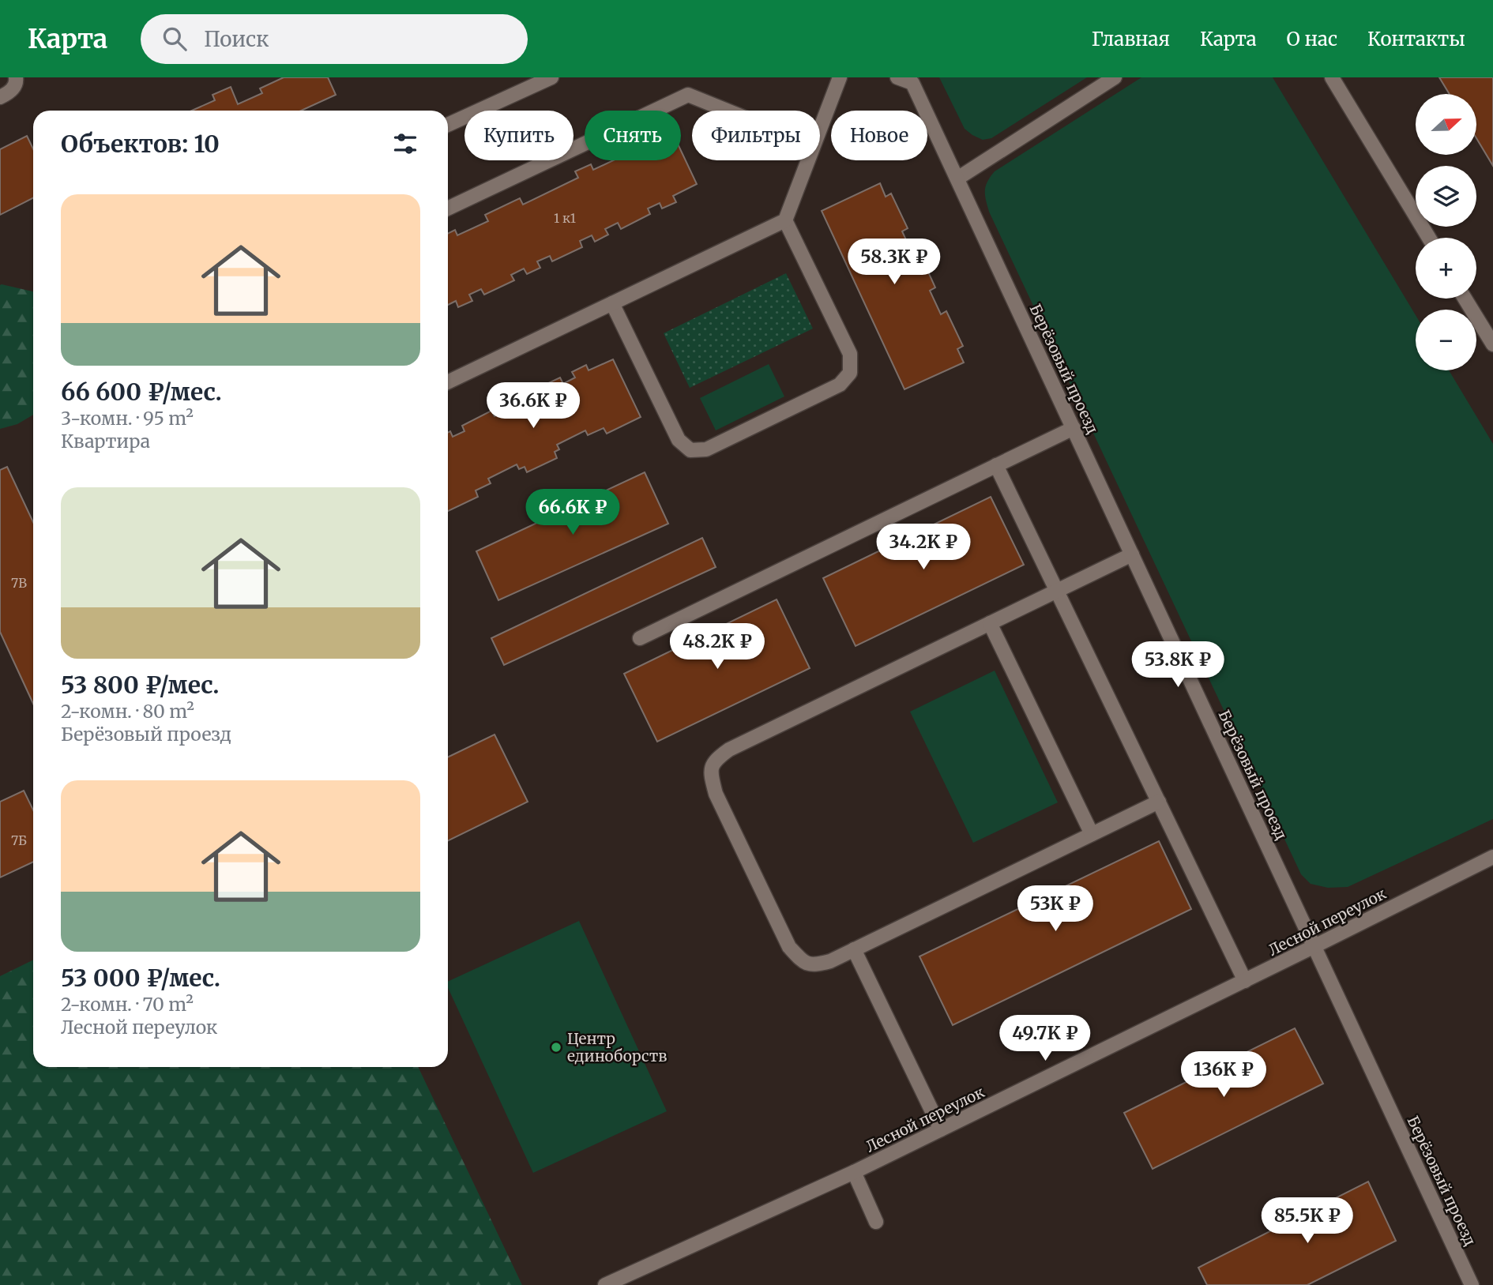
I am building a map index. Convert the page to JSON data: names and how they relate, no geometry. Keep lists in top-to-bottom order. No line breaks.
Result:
{"streets":{"street":["Берёзовый проезд","Лесной переулок"]},"crossings":[["Берёзовый проезд","Лесной переулок"]],"places":["Центр единоборств"],"house_numbers":["1 к1","7В","7Б"],"north":"right","page":{"header":"Карта","search":"Поиск","nav":["Главная","Карта","О нас","Контакты"],"map_buttons":["+","−"],"chip":["Купить","Снять","Фильтры","Новое"],"heading":"Объектов: 10","list":[{"name":"66 600 ₽/мес.","note":"3-комн. · 95 m² · Квартира"},{"name":"53 800 ₽/мес.","note":"2-комн. · 80 m² · Берёзовый проезд"},{"name":"53 000 ₽/мес.","note":"2-комн. · 70 m² · Лесной переулок"}],"price":["58.3K ₽","36.6K ₽","66.6K ₽","34.2K ₽","48.2K ₽","53.8K ₽","53K ₽","49.7K ₽","136K ₽","85.5K ₽"]}}
